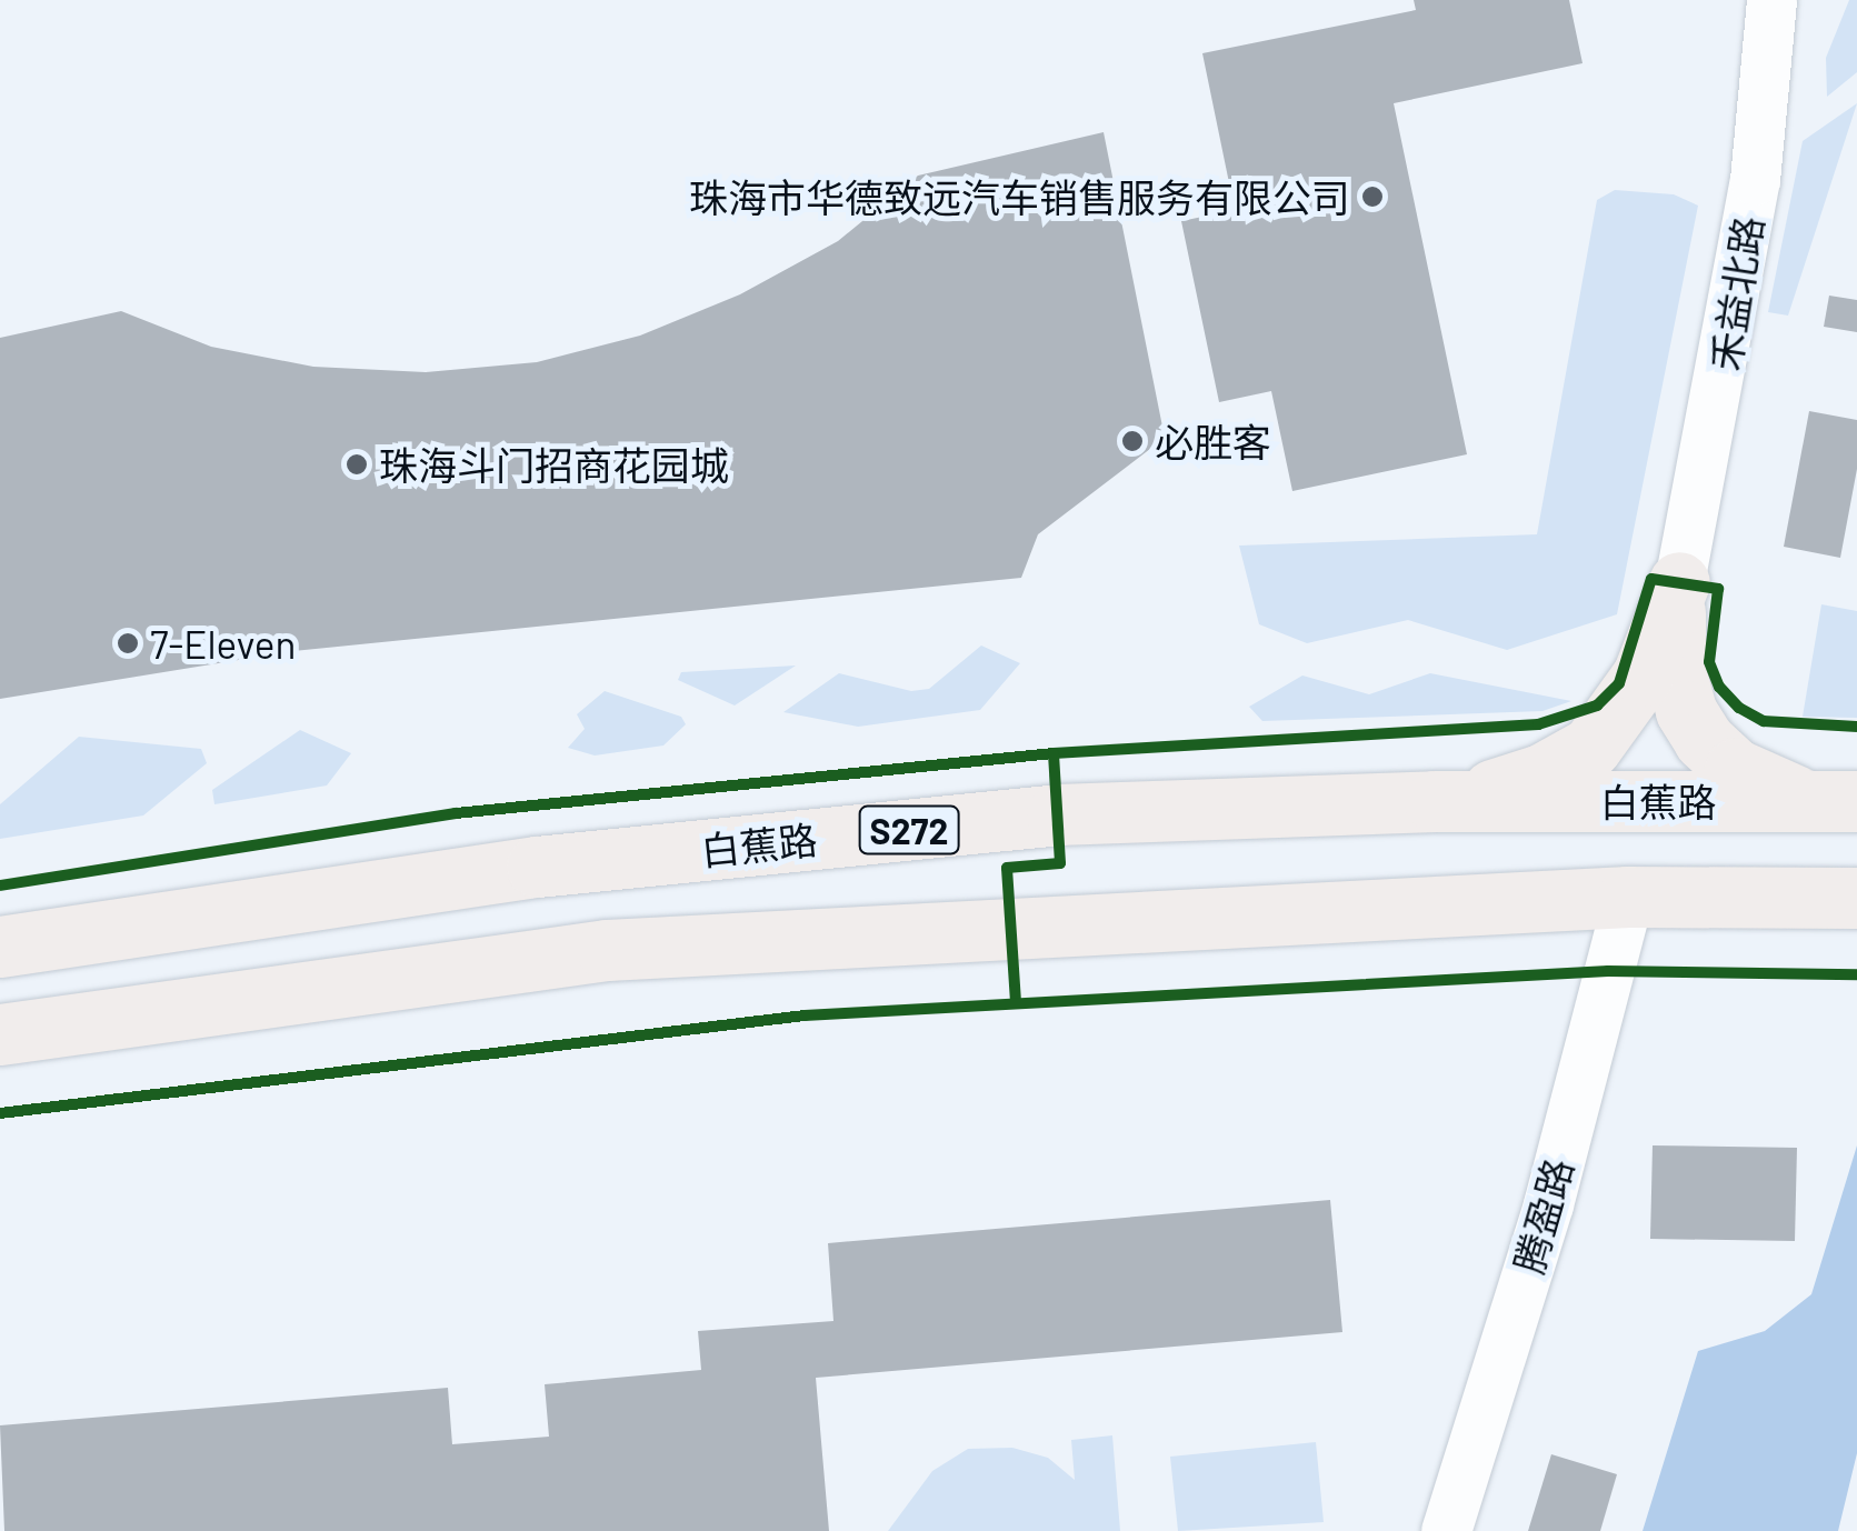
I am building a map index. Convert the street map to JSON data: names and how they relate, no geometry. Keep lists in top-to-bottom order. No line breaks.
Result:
{"streets":{"main road":["白蕉路","S272"],"street":["禾益北路","腾盈路"]},"places":["珠海市华德致远汽车销售服务有限公司","必胜客","珠海斗门招商花园城","7-Eleven"]}
